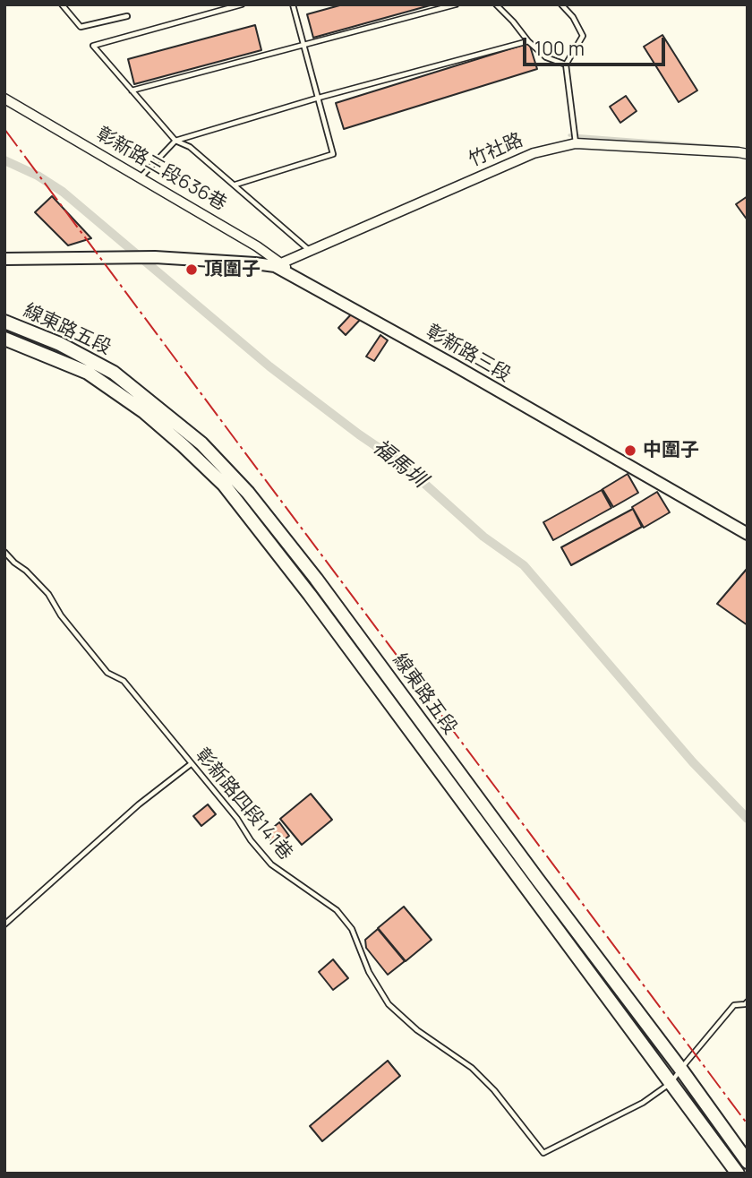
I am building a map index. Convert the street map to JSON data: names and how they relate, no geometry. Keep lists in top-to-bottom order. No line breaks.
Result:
{"streets":{"main road":["線東路五段"],"street":["竹社路","彰新路三段636巷","彰新路三段"],"lane":["彰新路四段141巷"]},"crossings":[["竹社路","彰新路三段636巷"],["竹社路","彰新路三段"],["彰新路三段636巷","彰新路三段"],["線東路五段","彰新路四段141巷"]],"water":["福馬圳"],"places":["頂圍子","中圍子"],"scale_bar":"100 m"}
